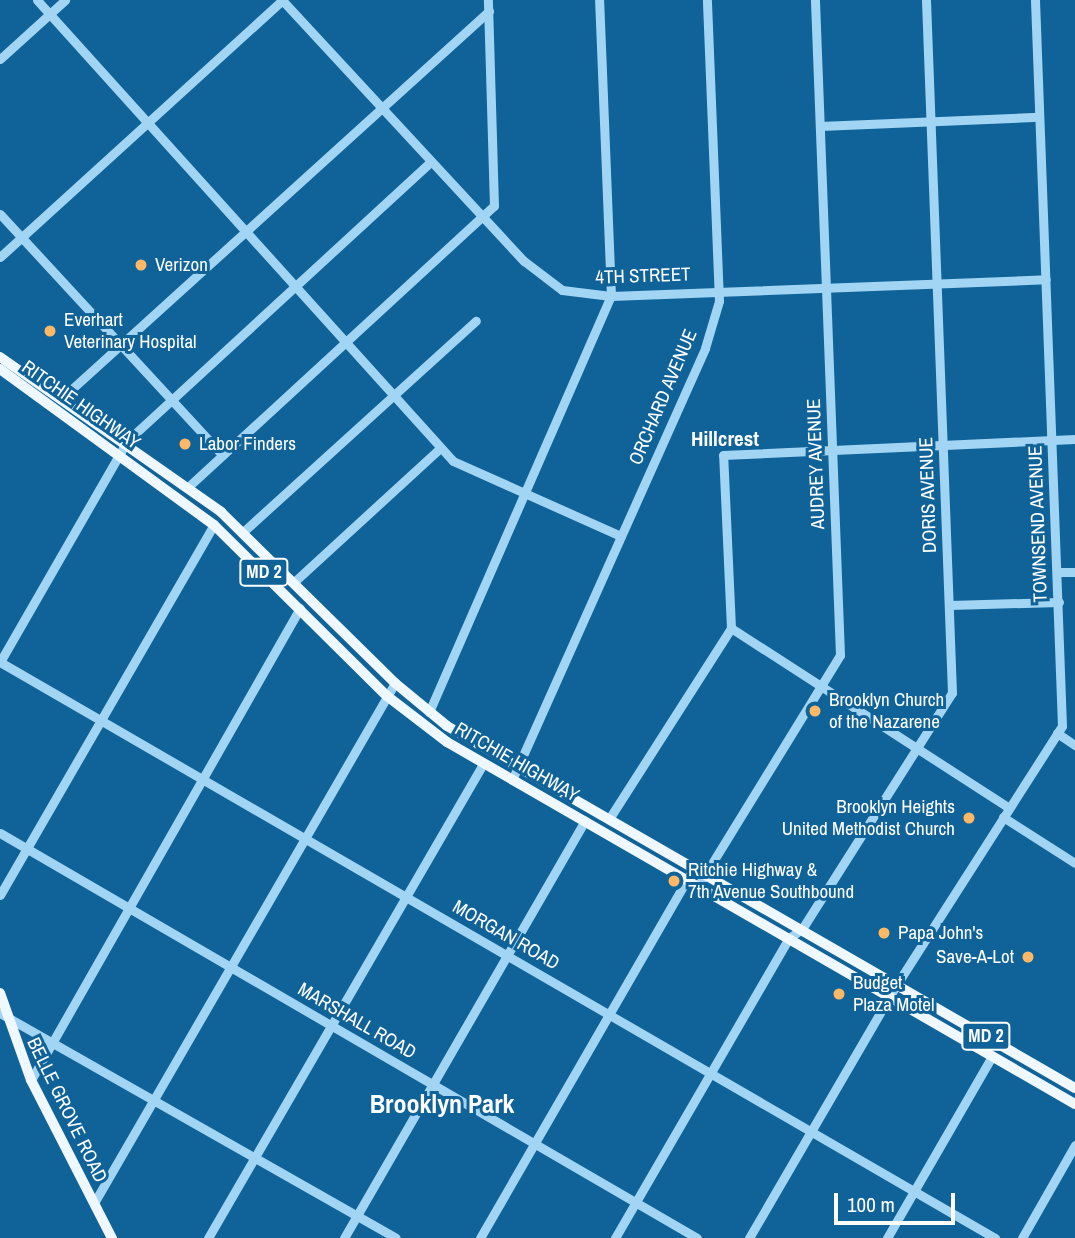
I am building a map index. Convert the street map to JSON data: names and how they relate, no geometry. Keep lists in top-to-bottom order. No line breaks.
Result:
{"streets":{"main road":["RITCHIE HIGHWAY","MD 2","BELLE GROVE ROAD"],"street":["4TH STREET","ORCHARD AVENUE","AUDREY AVENUE","DORIS AVENUE","TOWNSEND AVENUE","MORGAN ROAD","MARSHALL ROAD"]},"crossings":[["4TH STREET","ORCHARD AVENUE"],["4TH STREET","AUDREY AVENUE"],["4TH STREET","DORIS AVENUE"],["4TH STREET","TOWNSEND AVENUE"],["ORCHARD AVENUE","RITCHIE HIGHWAY"],["RITCHIE HIGHWAY","AUDREY AVENUE"],["RITCHIE HIGHWAY","DORIS AVENUE"],["RITCHIE HIGHWAY","TOWNSEND AVENUE"],["TOWNSEND AVENUE","MORGAN ROAD"]],"districts":["Hillcrest","Brooklyn Park"],"places":["Verizon","Everhart Veterinary Hospital","Labor Finders","Brooklyn Church of the Nazarene","Brooklyn Heights United Methodist Church","Ritchie Highway & 7th Avenue Southbound","Papa John's","Save-A-Lot","Budget Plaza Motel"],"scale_bar":"100 m"}
